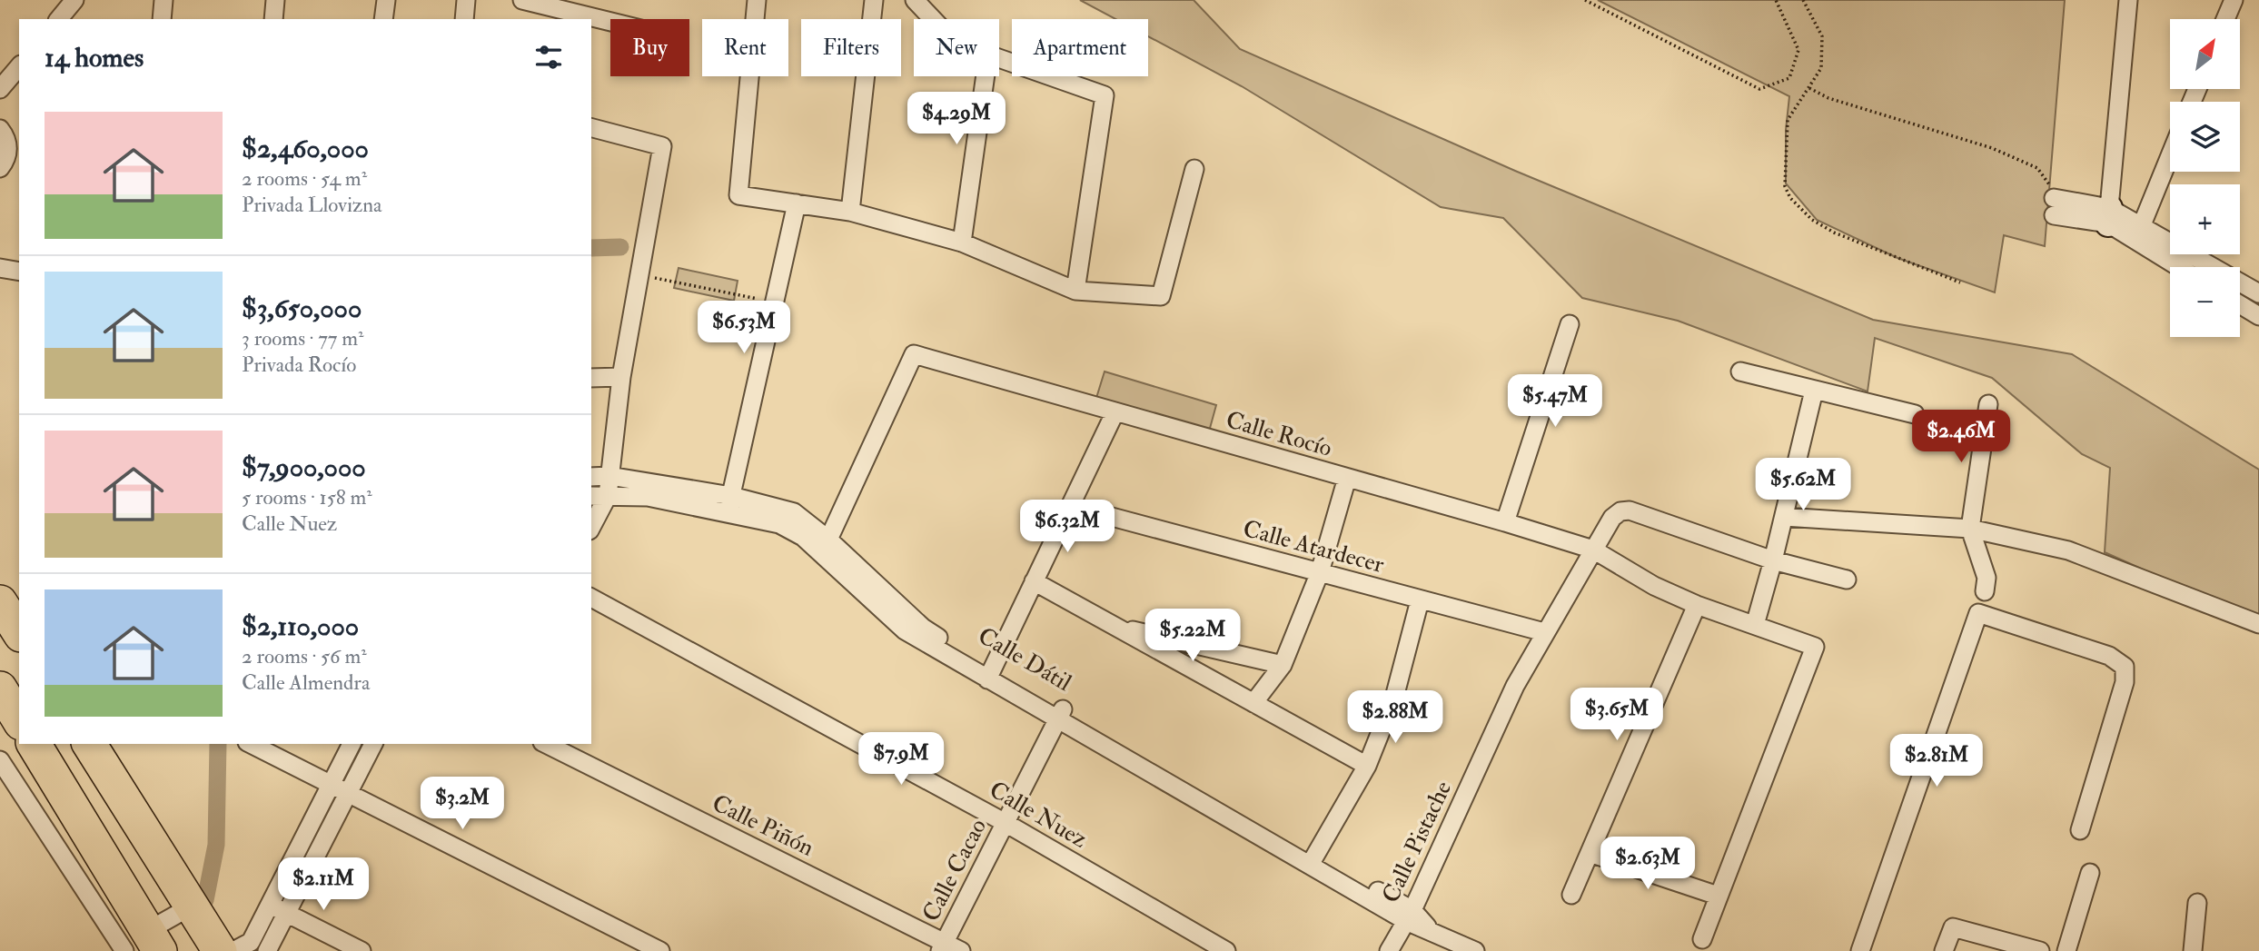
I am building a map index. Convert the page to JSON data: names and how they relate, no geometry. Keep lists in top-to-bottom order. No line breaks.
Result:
{"streets":{"street":["Calle Rocío","Calle Atardecer","Calle Dátil","Calle Nuez","Calle Piñón","Calle Pistache","Calle Cacao"]},"crossings":[["Calle Rocío","Calle Dátil"],["Calle Rocío","Calle Pistache"],["Calle Atardecer","Calle Pistache"],["Calle Dátil","Calle Pistache"],["Calle Dátil","Calle Cacao"],["Calle Nuez","Calle Cacao"],["Calle Piñón","Calle Cacao"]],"north":"top right","page":{"map_buttons":["+","−"],"chip":["Buy","Rent","Filters","New","Apartment"],"heading":"14 homes","price":["$4.29M","$6.53M","$5.47M","$2.46M","$5.62M","$6.32M","$5.22M","$3.65M","$2.88M","$7.9M","$2.81M","$3.2M","$2.63M","$2.11M"],"list":[{"name":"$2,460,000","note":"2 rooms · 54 m² · Privada Llovizna"},{"name":"$3,650,000","note":"3 rooms · 77 m² · Privada Rocío"},{"name":"$7,900,000","note":"5 rooms · 158 m² · Calle Nuez"},{"name":"$2,110,000","note":"2 rooms · 56 m² · Calle Almendra"}]}}
